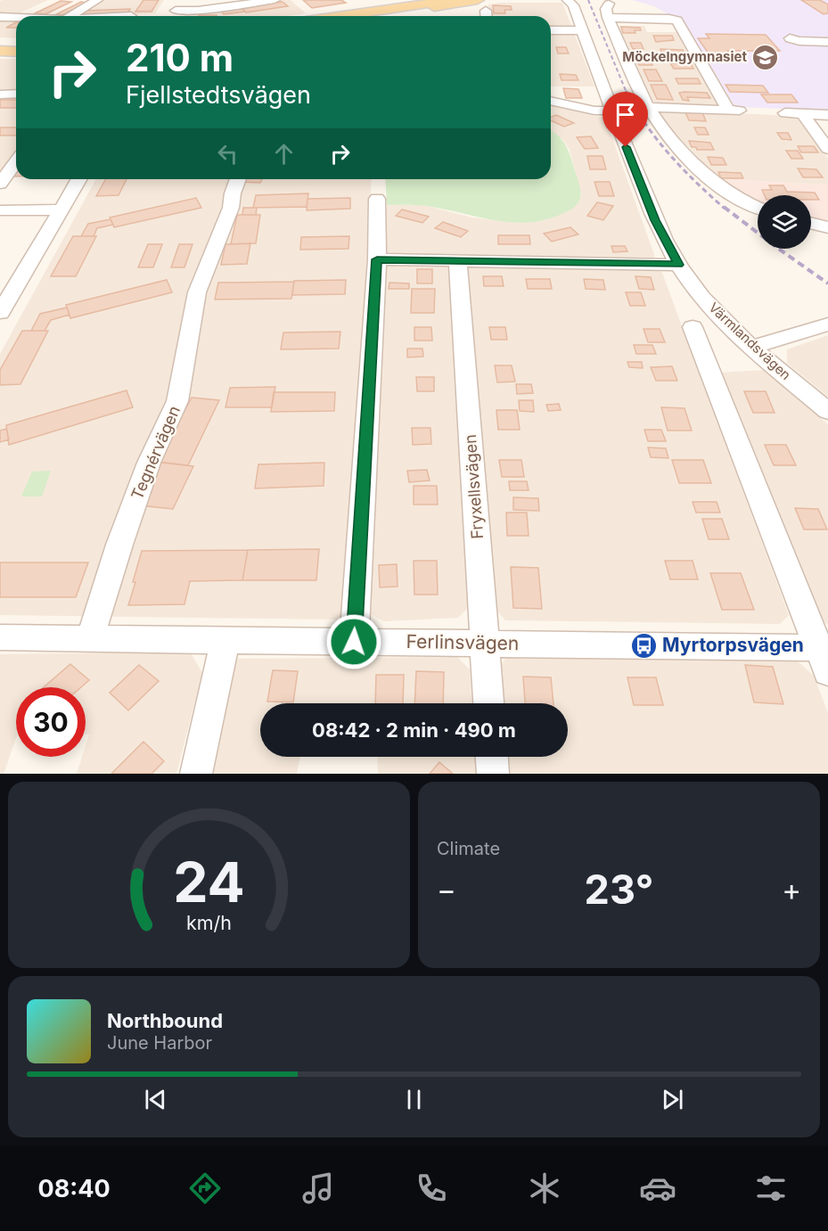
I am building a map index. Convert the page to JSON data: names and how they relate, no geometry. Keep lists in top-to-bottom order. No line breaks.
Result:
{"streets":{"street":["Värmlandsvägen","Tegnérvägen","Fryxellsvägen","Ferlinsvägen"]},"crossings":[["Tegnérvägen","Ferlinsvägen"],["Fryxellsvägen","Ferlinsvägen"]],"places":{"school or university":["Möckelngymnasiet"],"bus stop":["Myrtorpsvägen"]},"page":{"turn":["210 m","Fjellstedtsvägen"],"limit":"30","trip":"08:42 · 2 min · 490 m","tile":"Climate","heat":["−","23°","+"],"song":["Northbound","June Harbor"],"tabs":"08:40","gauge":["24","km/h"]}}
